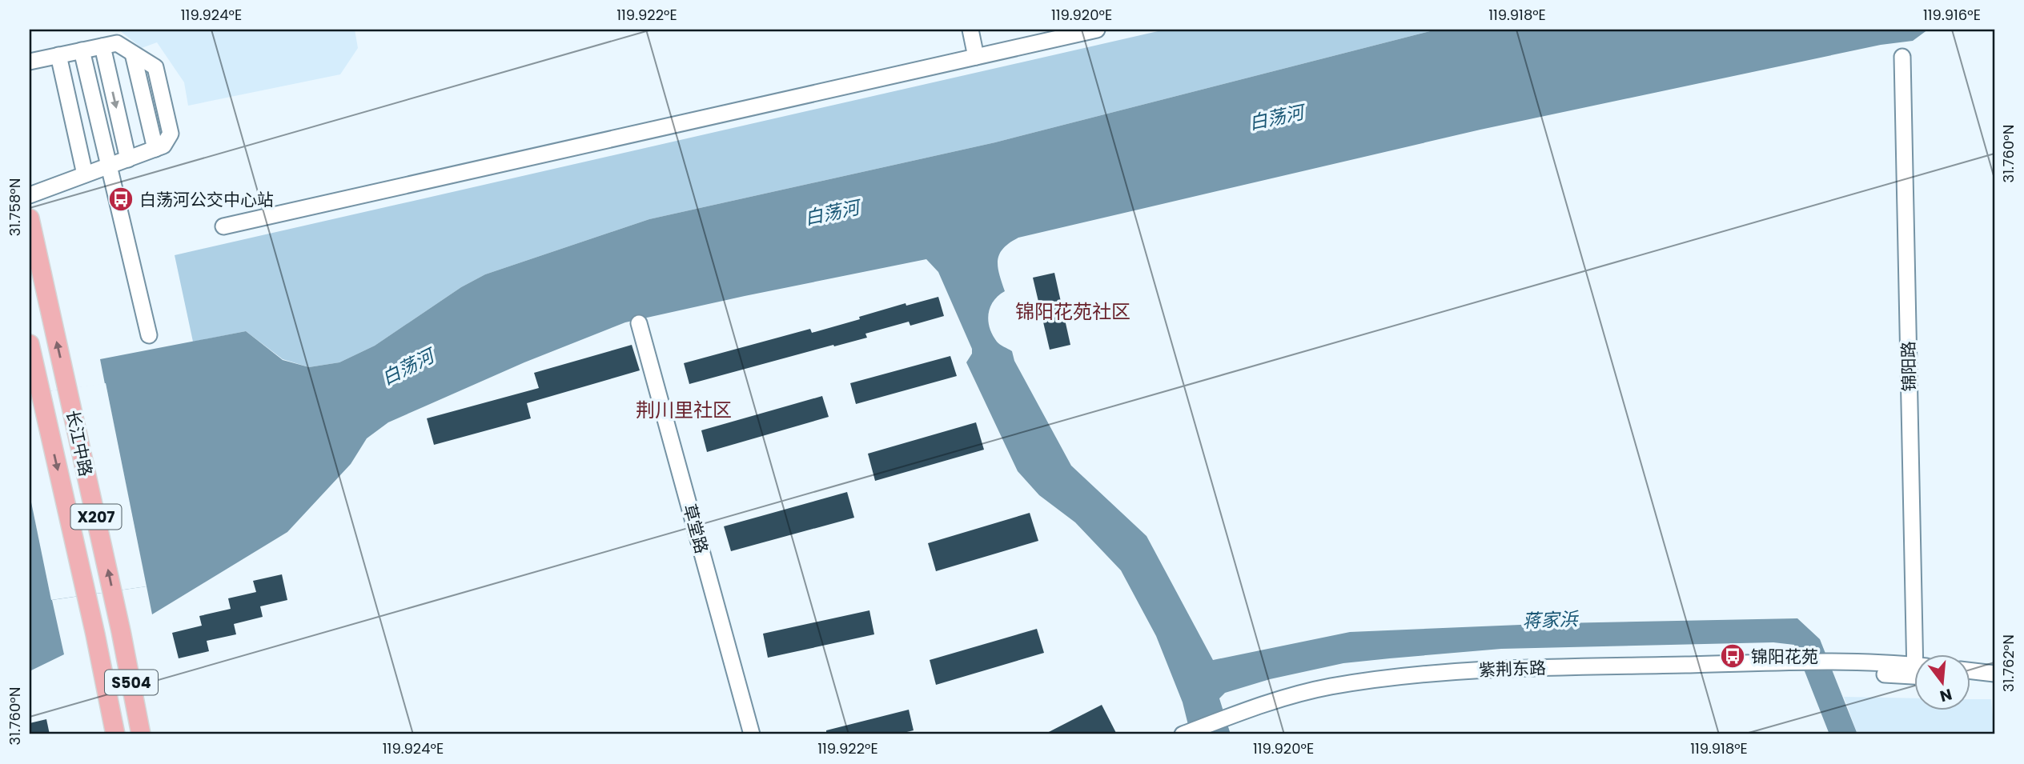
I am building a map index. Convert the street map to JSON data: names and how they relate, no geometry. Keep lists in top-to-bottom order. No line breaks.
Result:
{"streets":{"main road":["长江中路","X207","S504"],"street":["锦阳路","草堂路","紫荆东路"]},"districts":["锦阳花苑社区","荆川里社区"],"water":["白荡河","蒋家浜"],"places":{"bus stop":["白荡河公交中心站","锦阳花苑"]},"north":"bottom","coordinates":["119.924°E","119.922°E","119.920°E","119.918°E","119.916°E","31.760°N","31.758°N","31.762°N"]}
